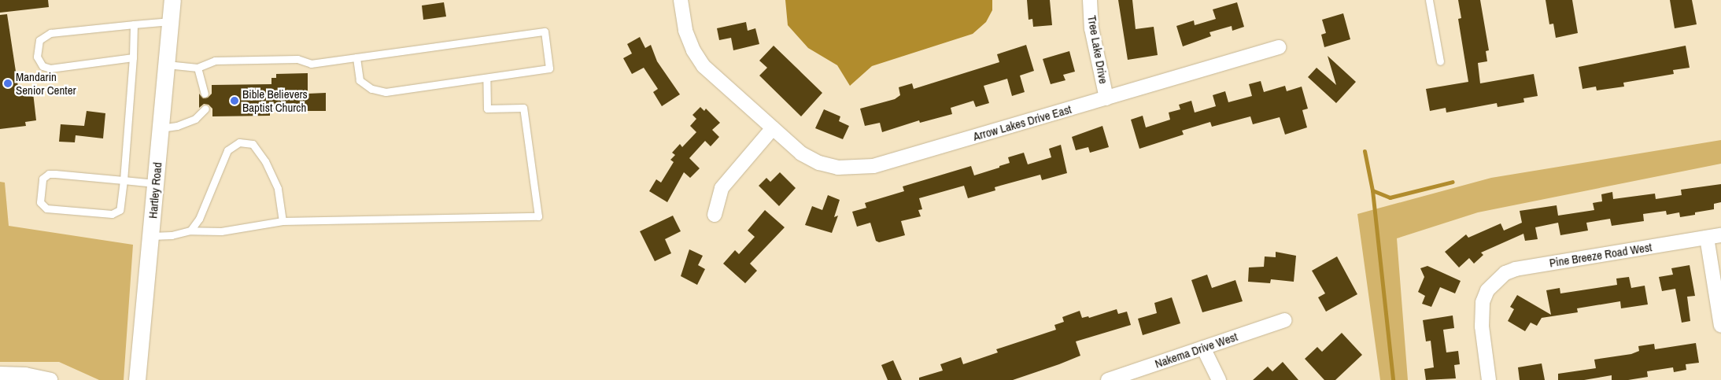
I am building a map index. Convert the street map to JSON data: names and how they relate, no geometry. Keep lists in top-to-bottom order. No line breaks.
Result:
{"streets":{"street":["Tree Lake Drive","Arrow Lakes Drive East","Hartley Road","Pine Breeze Road West","Nakema Drive West"]},"crossings":[["Tree Lake Drive","Arrow Lakes Drive East"]],"places":["Mandarin Senior Center","Bible Believers Baptist Church"]}
